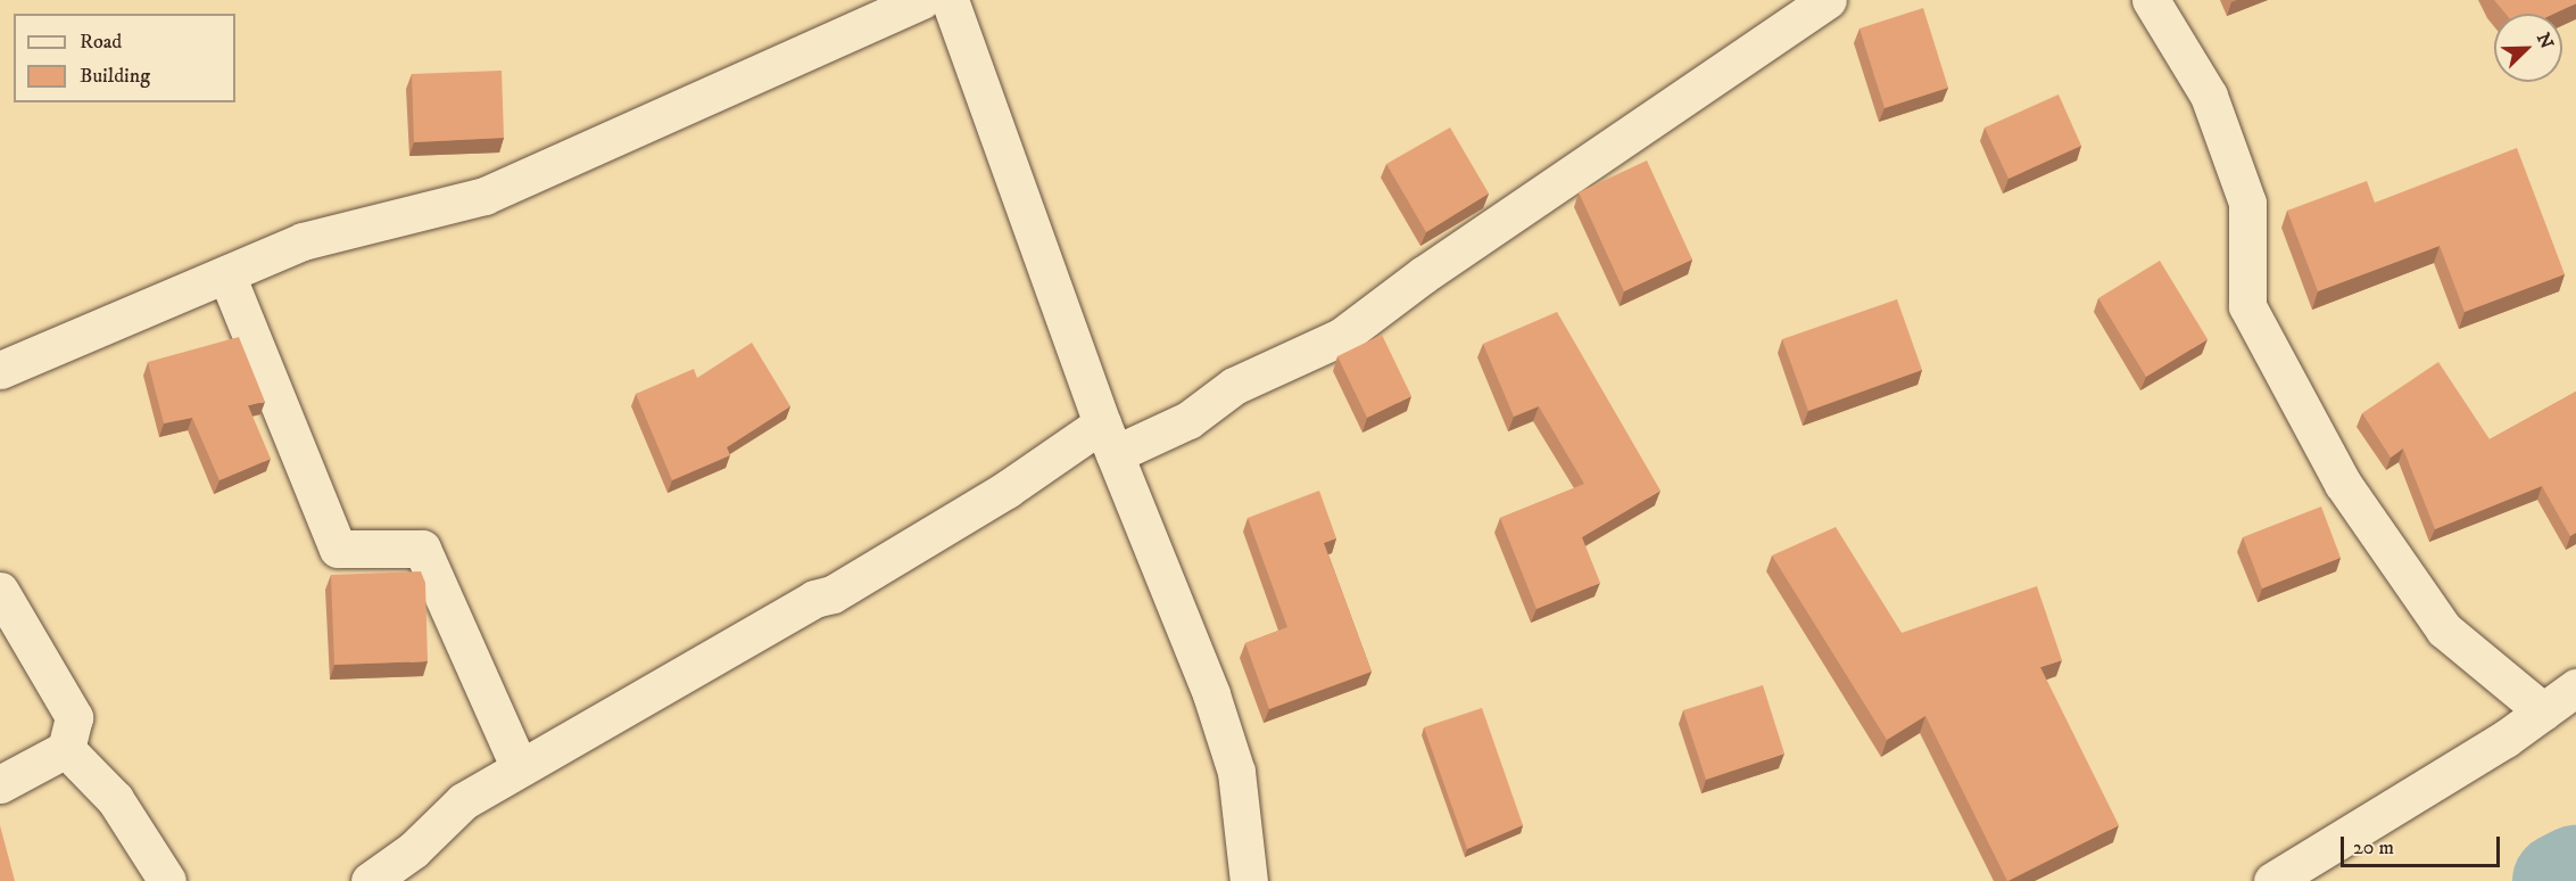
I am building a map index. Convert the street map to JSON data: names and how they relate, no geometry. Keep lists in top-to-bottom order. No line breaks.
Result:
{"legend":["Road","Building"],"scale_bar":"20 m","north":"top right"}
